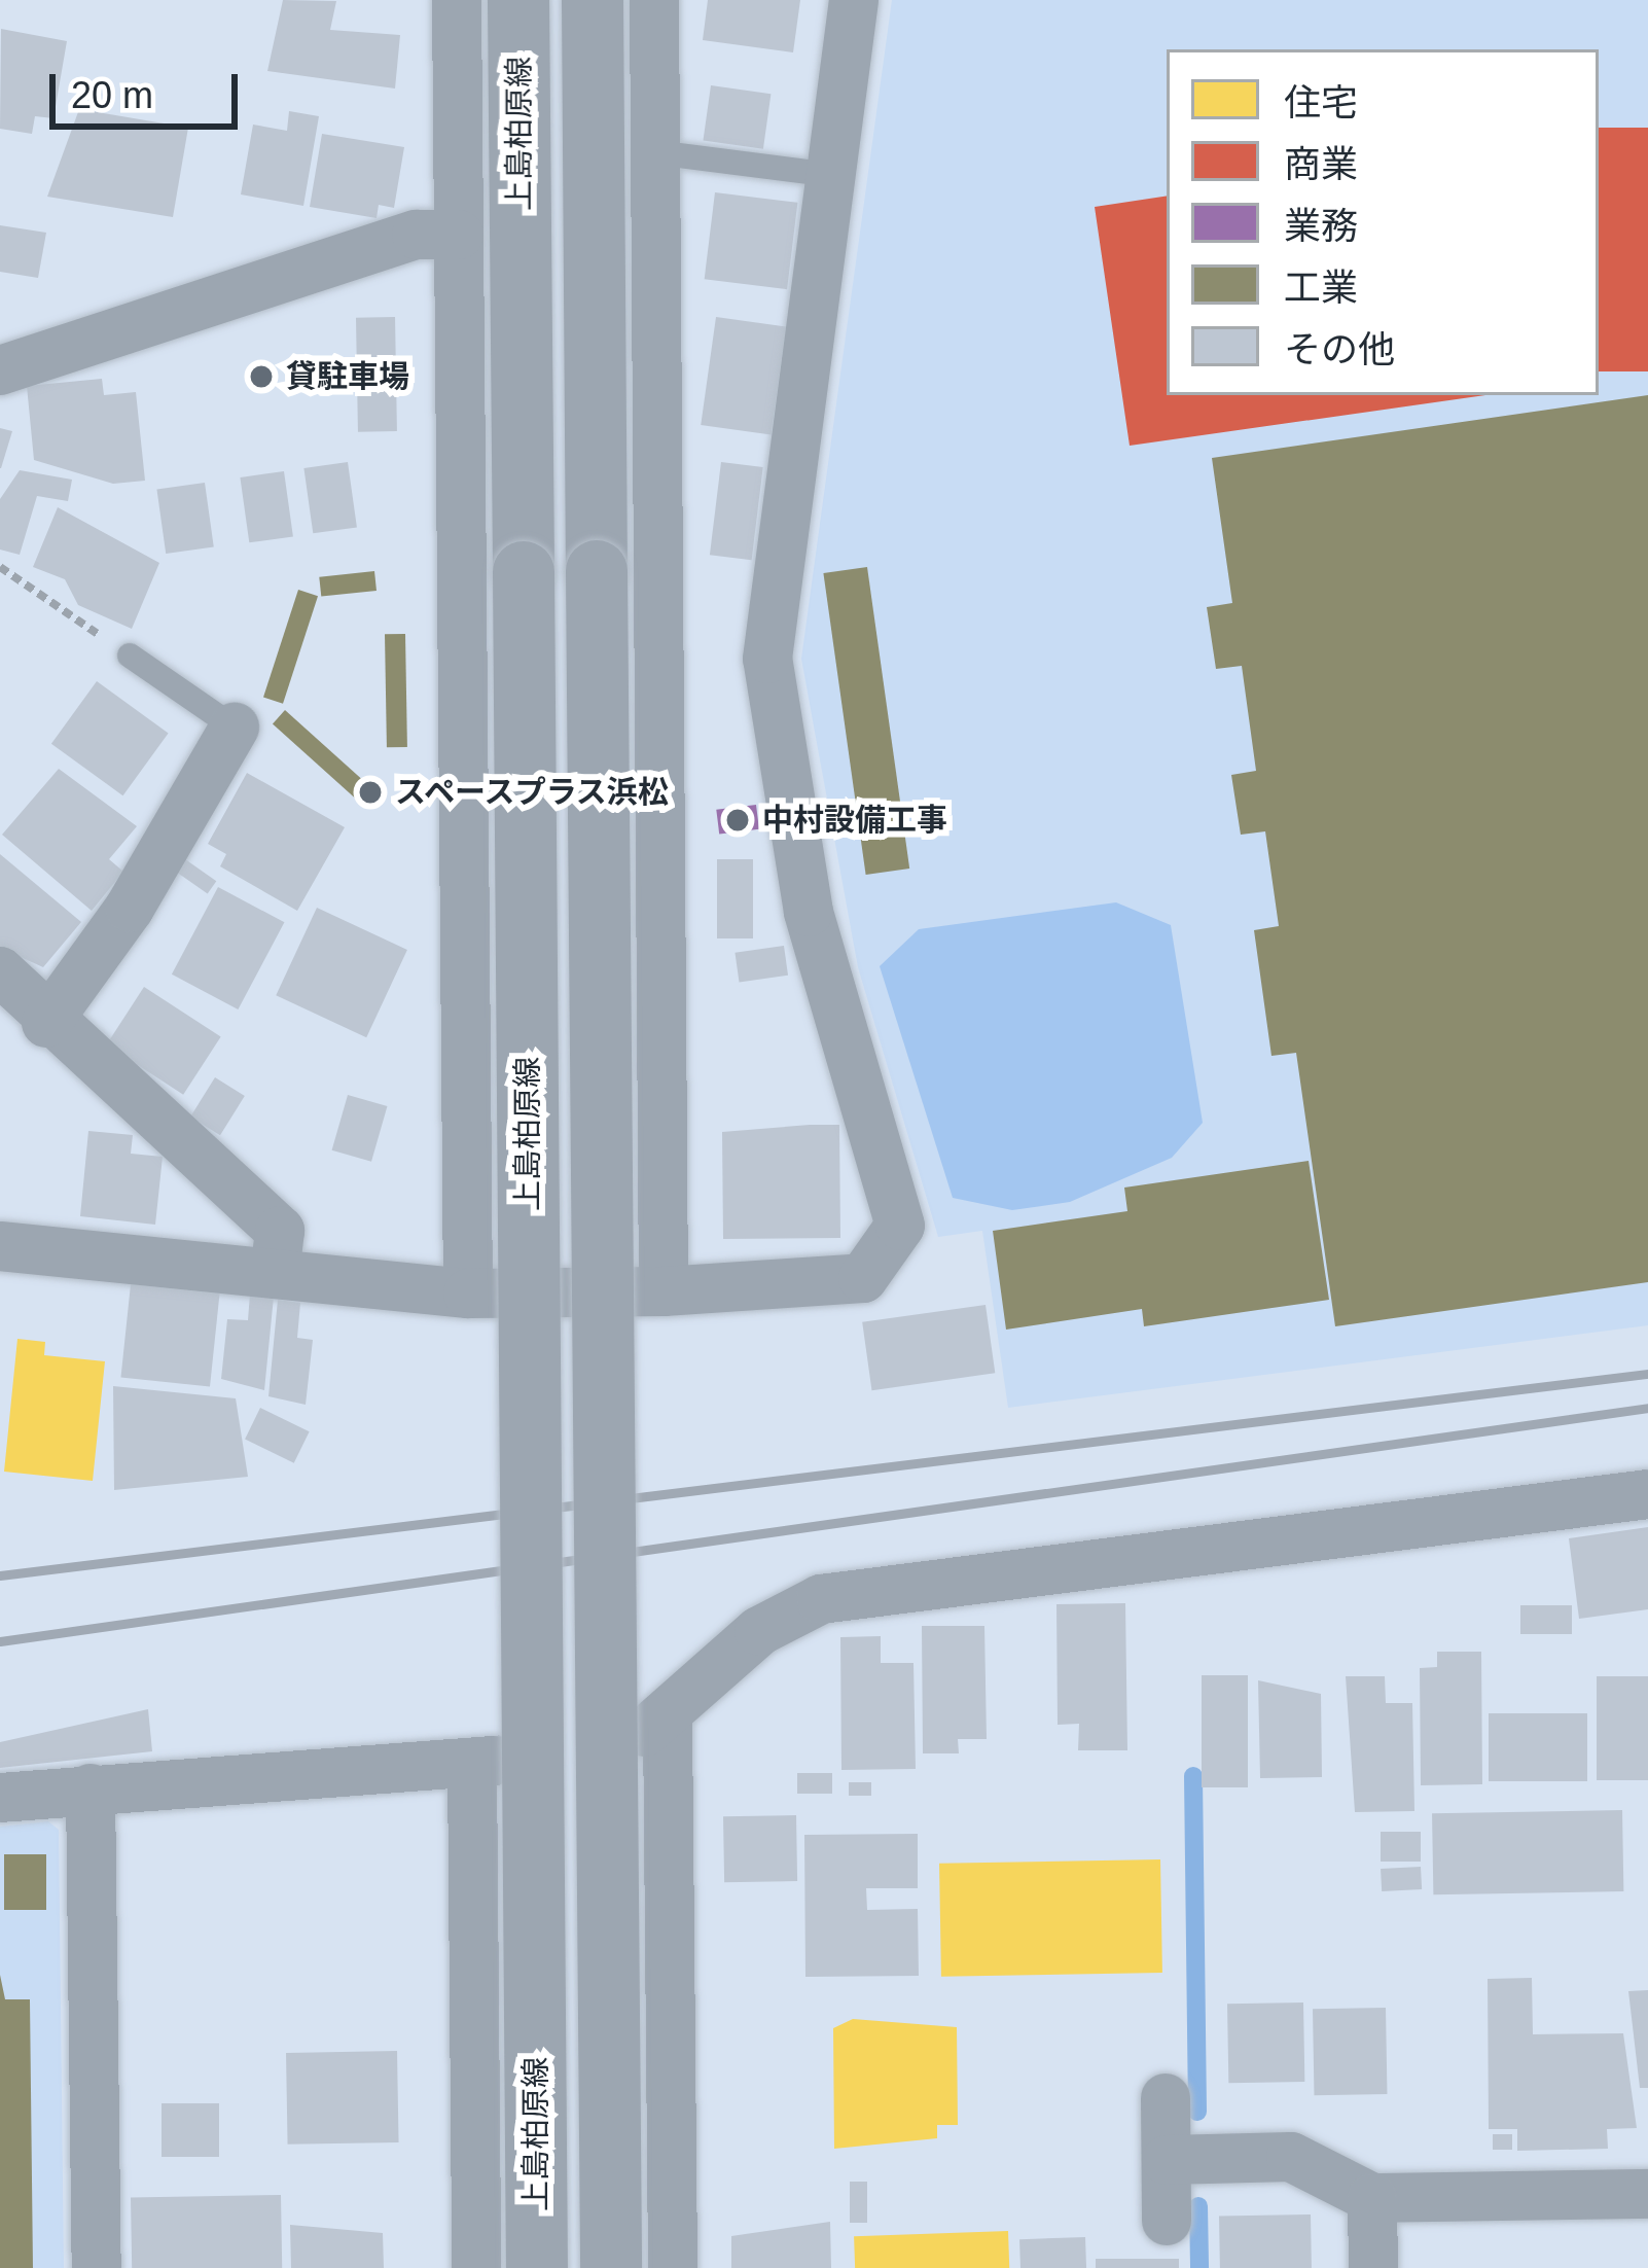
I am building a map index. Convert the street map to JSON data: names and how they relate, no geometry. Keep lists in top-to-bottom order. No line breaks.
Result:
{"streets":{"street":["上島柏原線"]},"places":["貸駐車場","スペースプラス浜松","中村設備工事"],"legend":["住宅","商業","業務","工業","その他"],"scale_bar":"20 m"}
